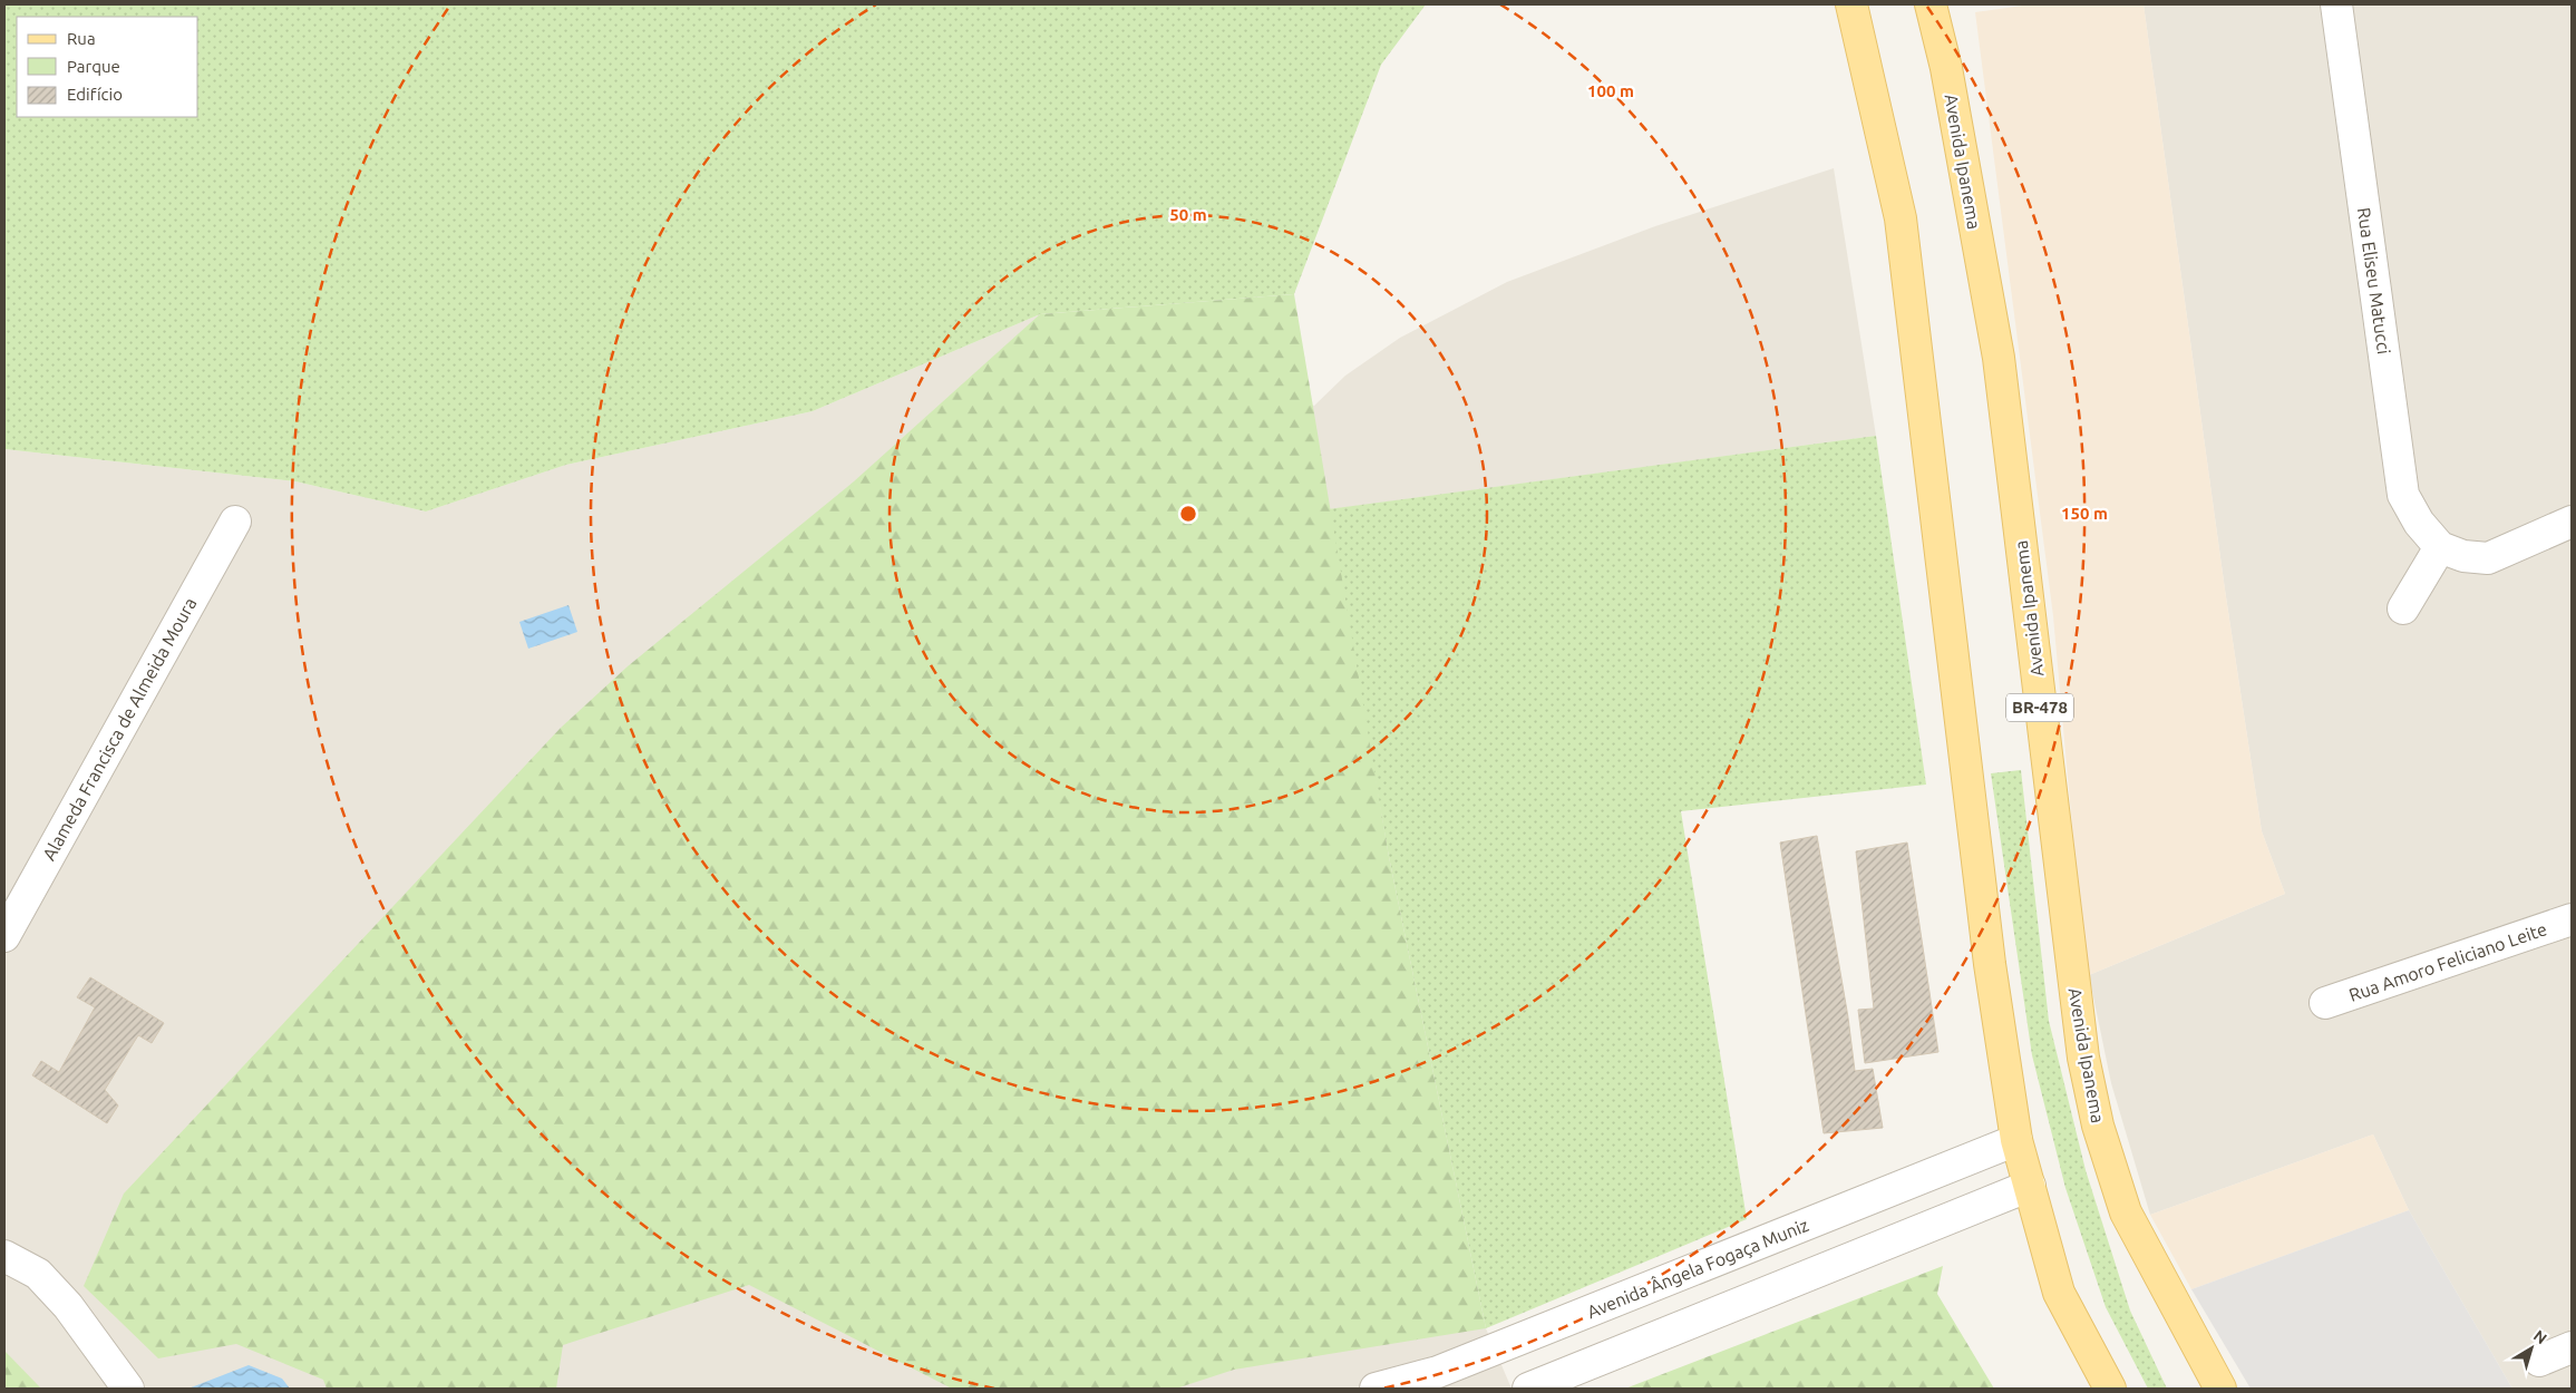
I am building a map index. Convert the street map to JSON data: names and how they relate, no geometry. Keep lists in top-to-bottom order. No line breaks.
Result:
{"streets":{"main road":["Avenida Ipanema","BR-478"],"street":["Rua Eliseu Matucci","Alameda Francisca de Almeida Moura","Rua Amoro Feliciano Leite","Avenida Ângela Fogaça Muniz"]},"legend":["Rua","Parque","Edifício"],"north":"top right","rings":["100 m","50 m","150 m"]}
